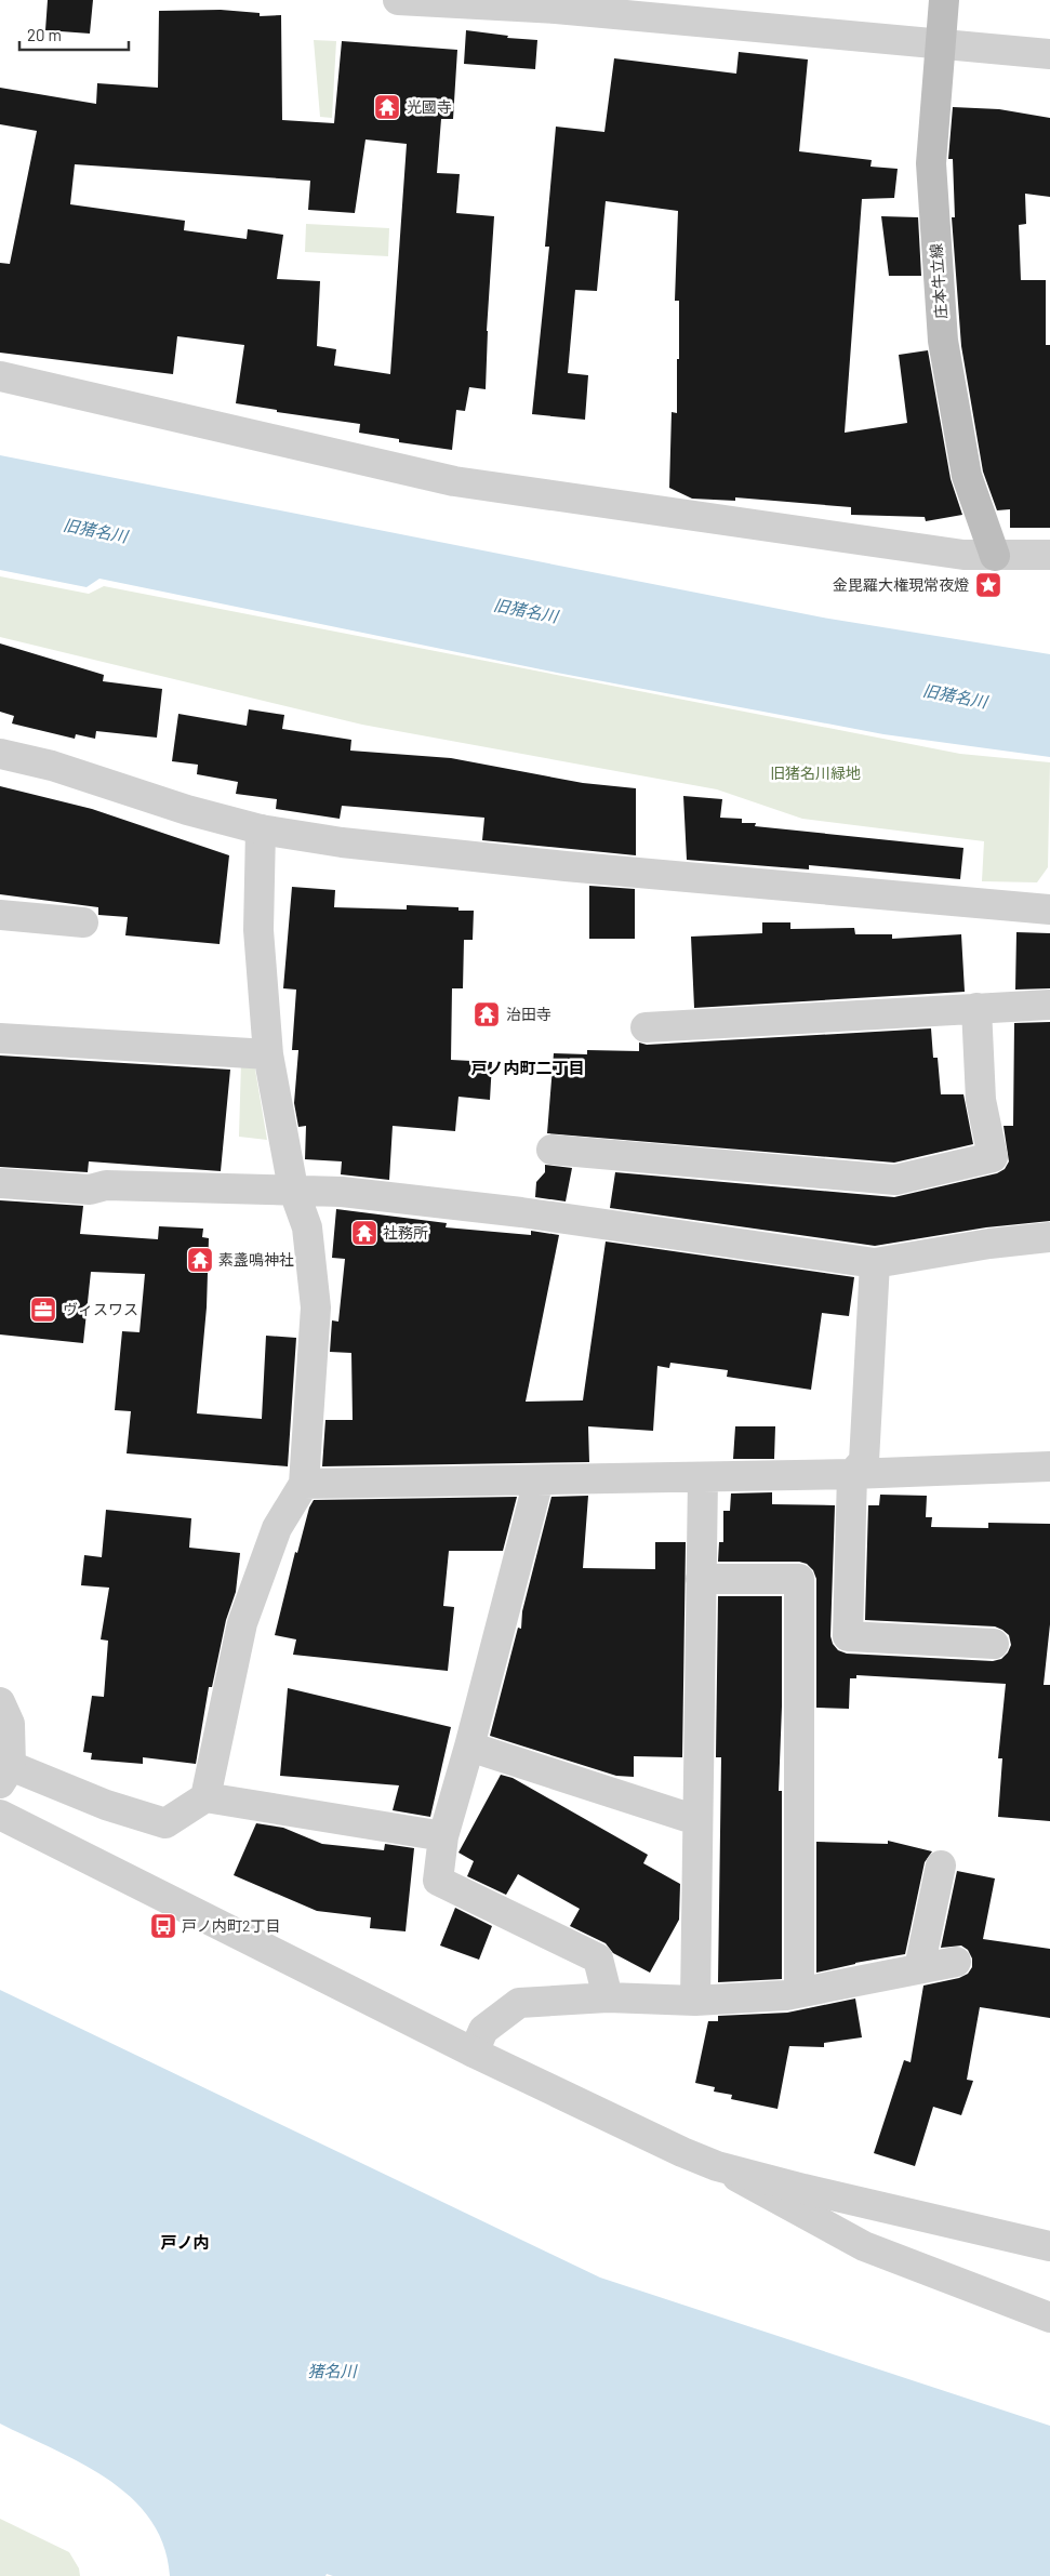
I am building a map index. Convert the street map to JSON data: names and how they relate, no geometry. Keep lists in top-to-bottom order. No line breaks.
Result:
{"streets":{"main road":["庄本牛立線"]},"districts":["戸ノ内町二丁目","戸ノ内"],"water":["旧猪名川","猪名川"],"parks":["旧猪名川緑地"],"places":{"temple":["光國寺","治田寺","社務所","素盞鳴神社"],"place":["金毘羅大権現常夜燈"],"office":["ヴィスワス"],"bus stop":["戸ノ内町2丁目"]},"scale_bar":"20 m"}
